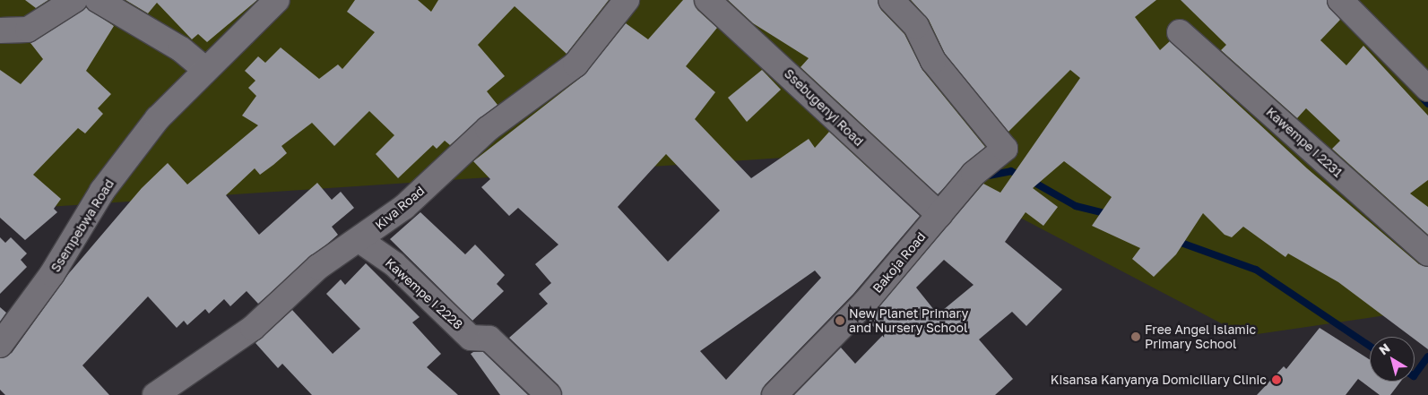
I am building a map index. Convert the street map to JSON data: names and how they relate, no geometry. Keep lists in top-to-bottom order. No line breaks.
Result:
{"streets":{"street":["Ssebugenyi Road","Kawempe I 2231","Kiva Road","Ssempebwa Road","Bakoja Road","Kawempe I 2228"]},"crossings":[["Ssebugenyi Road","Bakoja Road"],["Kiva Road","Kawempe I 2228"]],"places":["New Planet Primary and Nursery School","Free Angel Islamic Primary School","Kisansa Kanyanya Domiciliary Clinic"],"north":"top left"}
